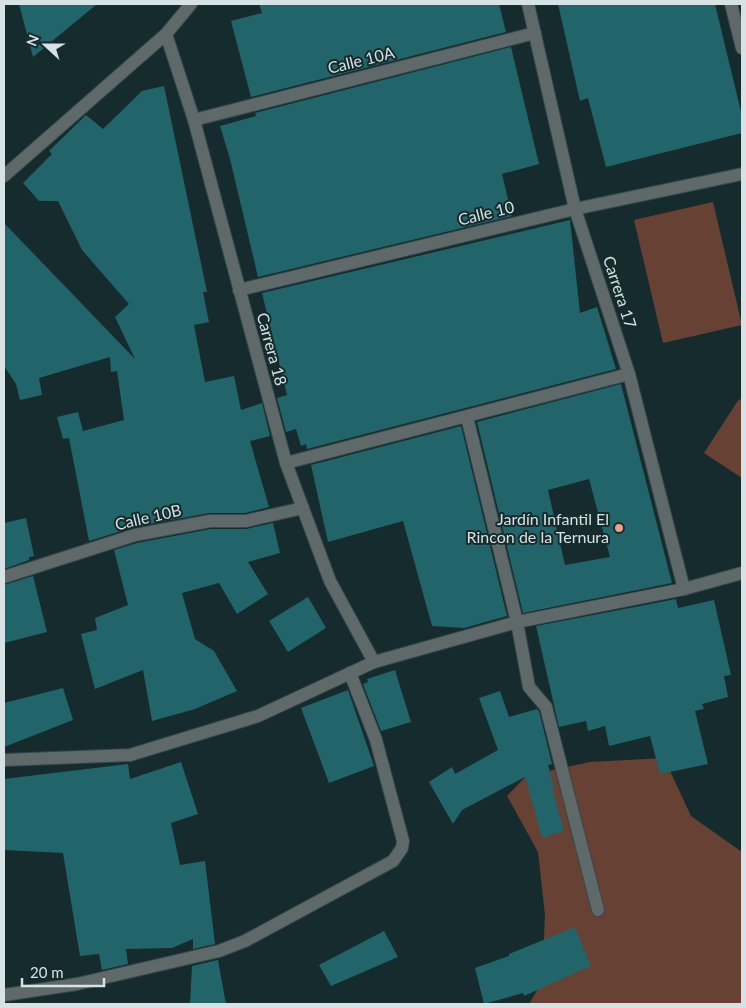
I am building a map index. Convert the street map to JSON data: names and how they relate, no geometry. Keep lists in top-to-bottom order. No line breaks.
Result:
{"streets":{"street":["Calle 10A","Calle 10","Carrera 17","Carrera 18","Calle 10B"]},"crossings":[["Calle 10A","Carrera 17"],["Calle 10A","Carrera 18"],["Calle 10","Carrera 17"],["Calle 10","Carrera 18"],["Carrera 18","Calle 10B"]],"places":["Jardín Infantil El Rincon de la Ternura"],"scale_bar":"20 m","north":"left"}
